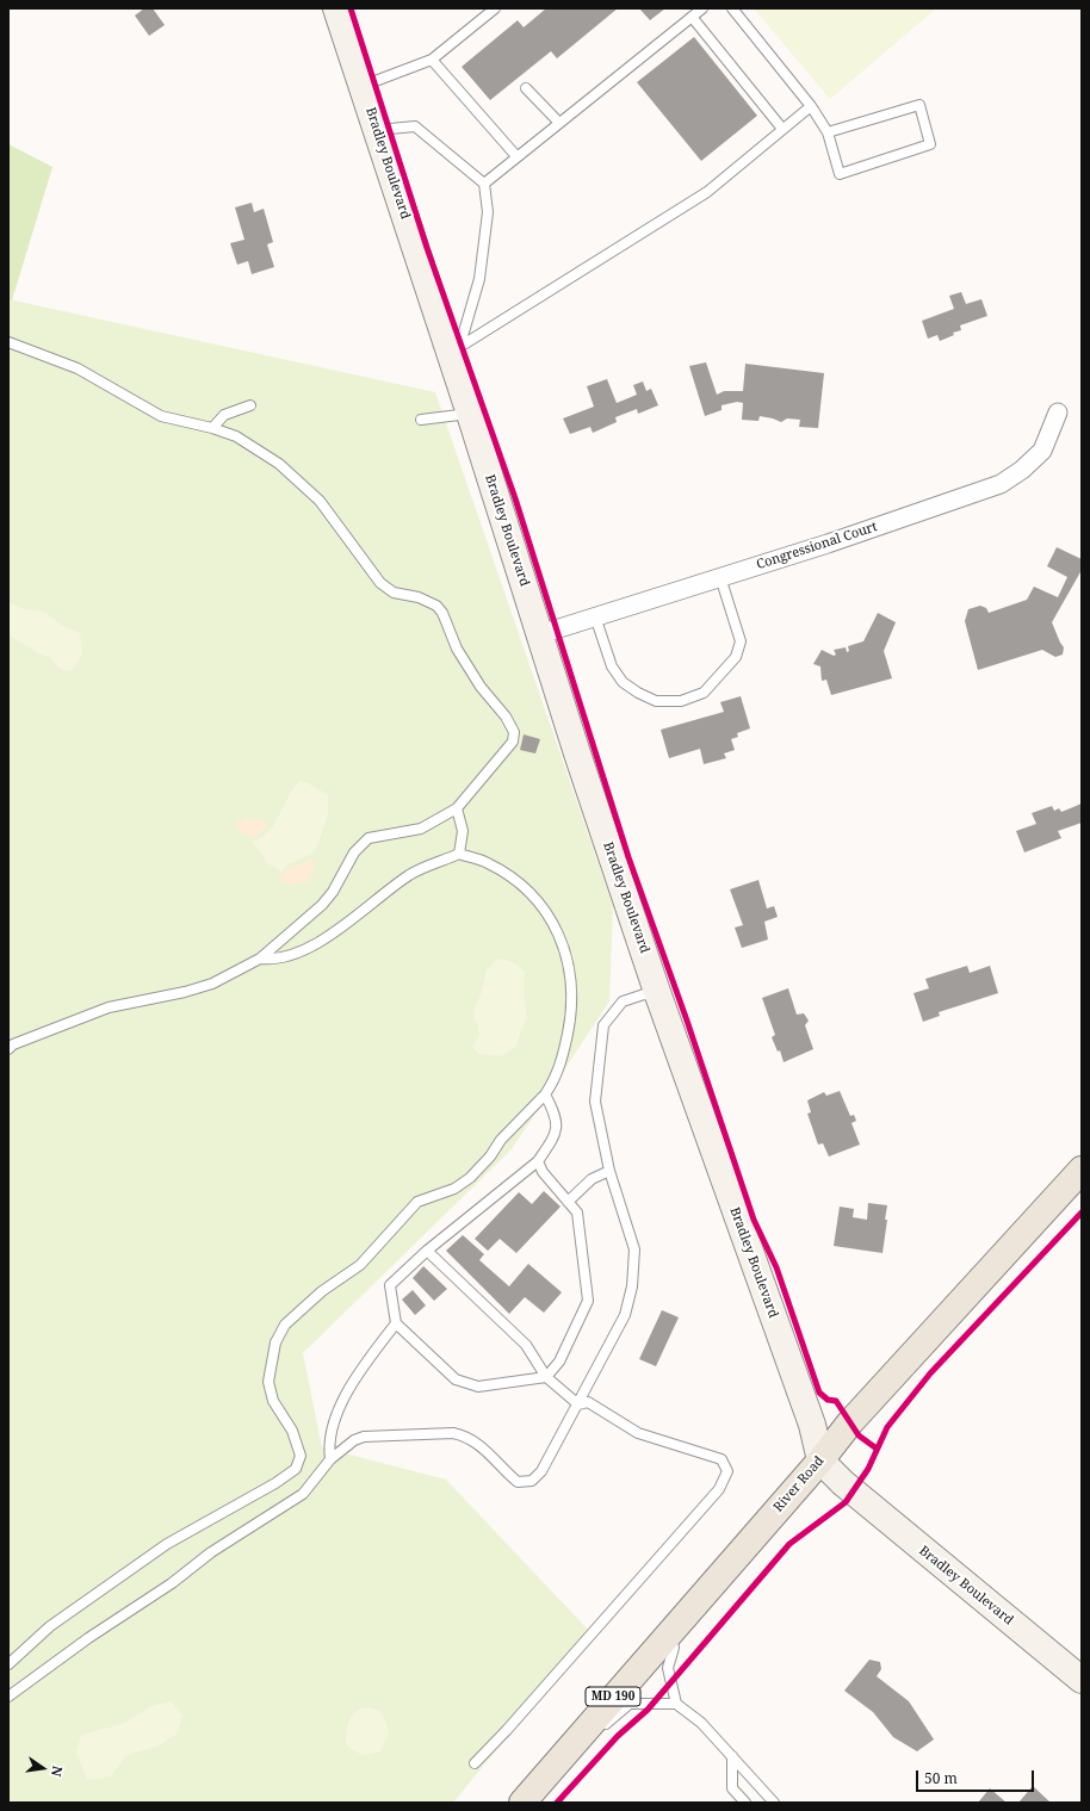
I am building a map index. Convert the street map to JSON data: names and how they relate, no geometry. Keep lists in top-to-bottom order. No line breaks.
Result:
{"streets":{"main road":["Bradley Boulevard","River Road","MD 190"],"street":["Congressional Court"]},"crossings":[["Bradley Boulevard","Congressional Court"],["Bradley Boulevard","River Road"]],"scale_bar":"50 m","north":"right"}
